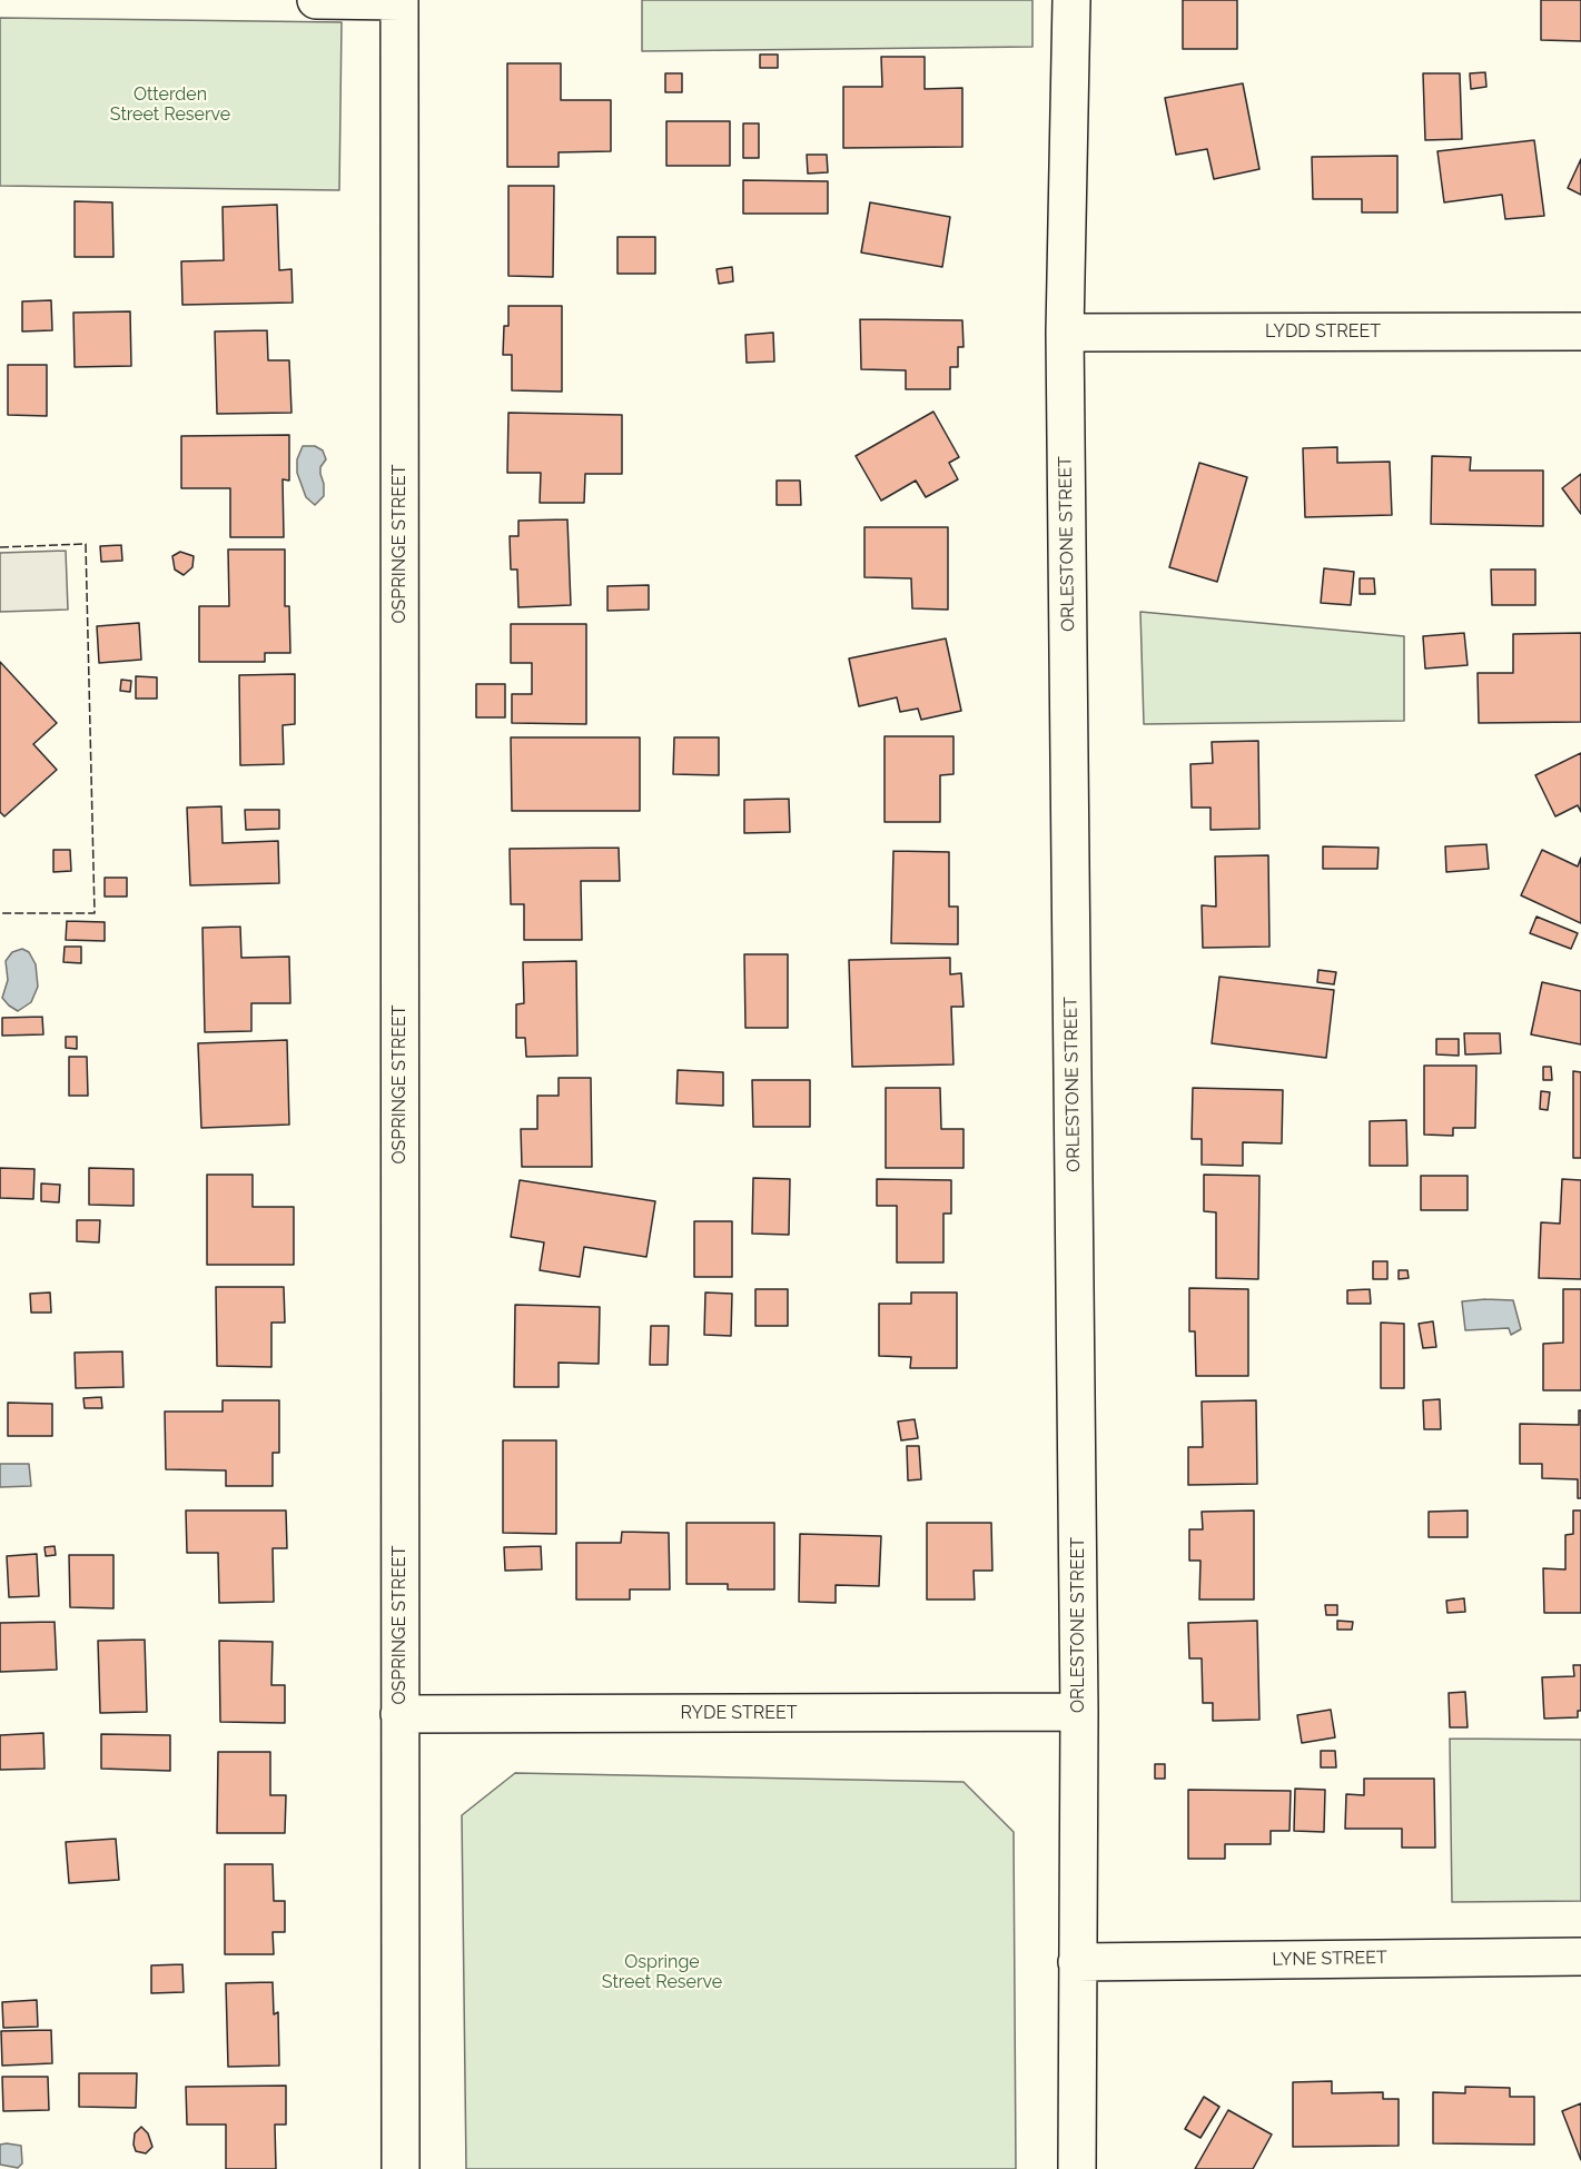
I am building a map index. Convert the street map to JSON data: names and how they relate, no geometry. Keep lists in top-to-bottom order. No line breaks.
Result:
{"streets":{"street":["LYDD STREET","OSPRINGE STREET","ORLESTONE STREET","RYDE STREET","LYNE STREET"]},"crossings":[["LYDD STREET","ORLESTONE STREET"],["OSPRINGE STREET","RYDE STREET"],["ORLESTONE STREET","RYDE STREET"],["ORLESTONE STREET","LYNE STREET"]],"parks":["Otterden Street Reserve","Ospringe Street Reserve"]}
